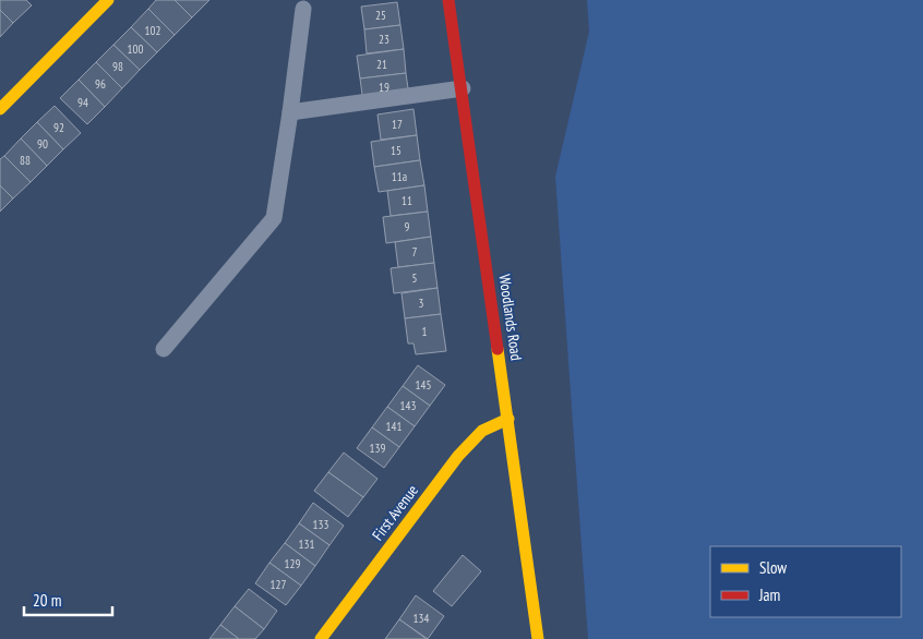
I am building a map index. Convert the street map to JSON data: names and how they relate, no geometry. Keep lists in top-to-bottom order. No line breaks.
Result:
{"streets":{"street":["Woodlands Road","First Avenue"]},"crossings":[["Woodlands Road","First Avenue"]],"house_numbers":["25","102","23","100","21","98","96","19","94","17","92","90","15","88","11a","11","9","7","5","3","1","145","143","141","139","133","131","129","127","134"],"legend":["Slow","Jam"],"scale_bar":"20 m"}
